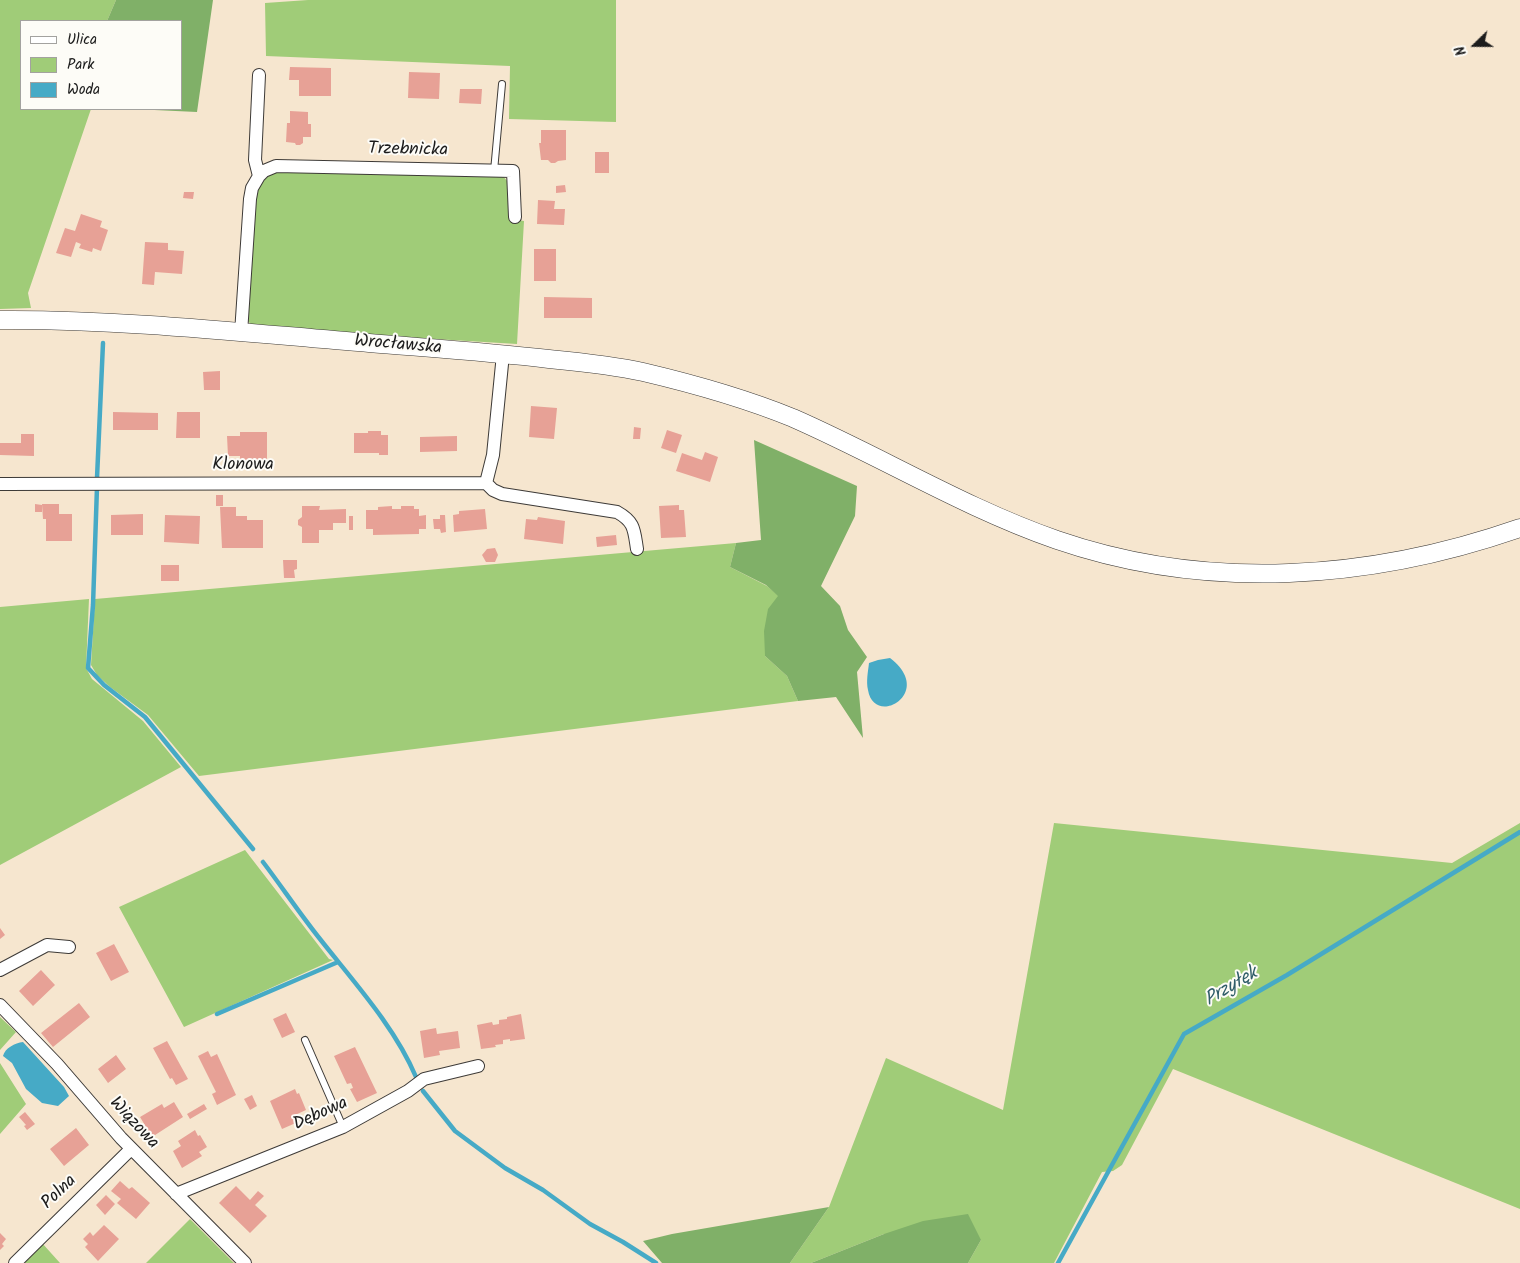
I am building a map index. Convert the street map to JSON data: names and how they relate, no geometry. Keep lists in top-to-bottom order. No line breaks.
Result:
{"streets":{"street":["Trzebnicka","Wrocławska","Klonowa","Dębowa","Wiązowa","Polna"]},"crossings":[["Dębowa","Wiązowa"],["Wiązowa","Polna"]],"water":["Przyłęk"],"legend":["Ulica","Park","Woda"],"north":"left"}
